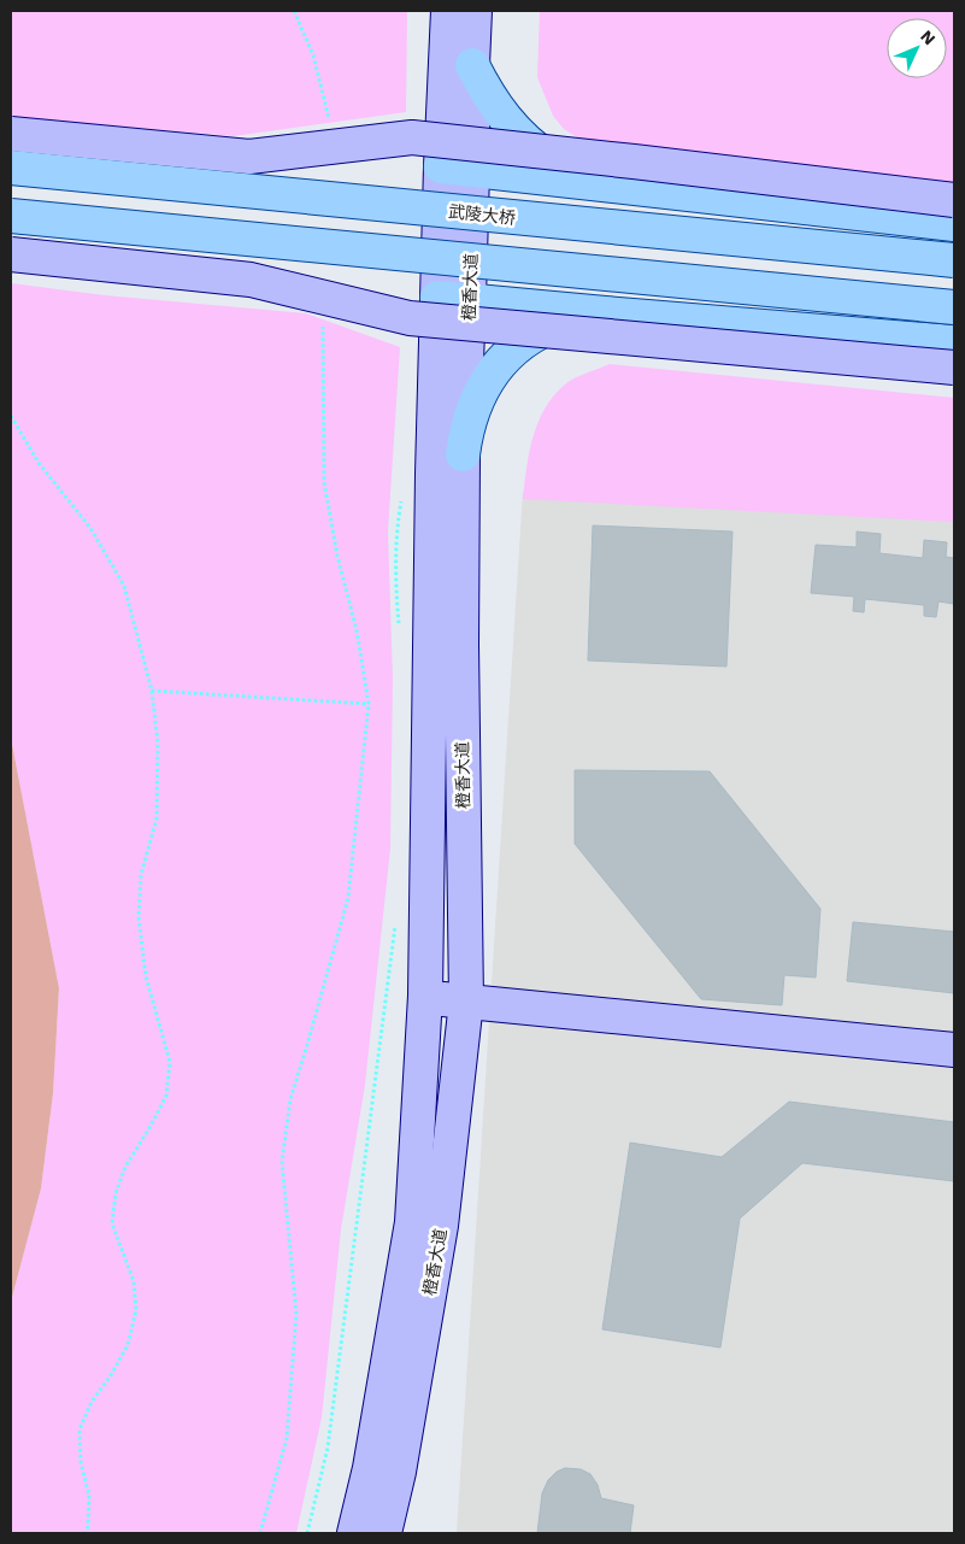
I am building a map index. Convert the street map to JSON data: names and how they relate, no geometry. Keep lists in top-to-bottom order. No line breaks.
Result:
{"streets":{"main road":["武陵大桥","橙香大道"]},"north":"top right"}
